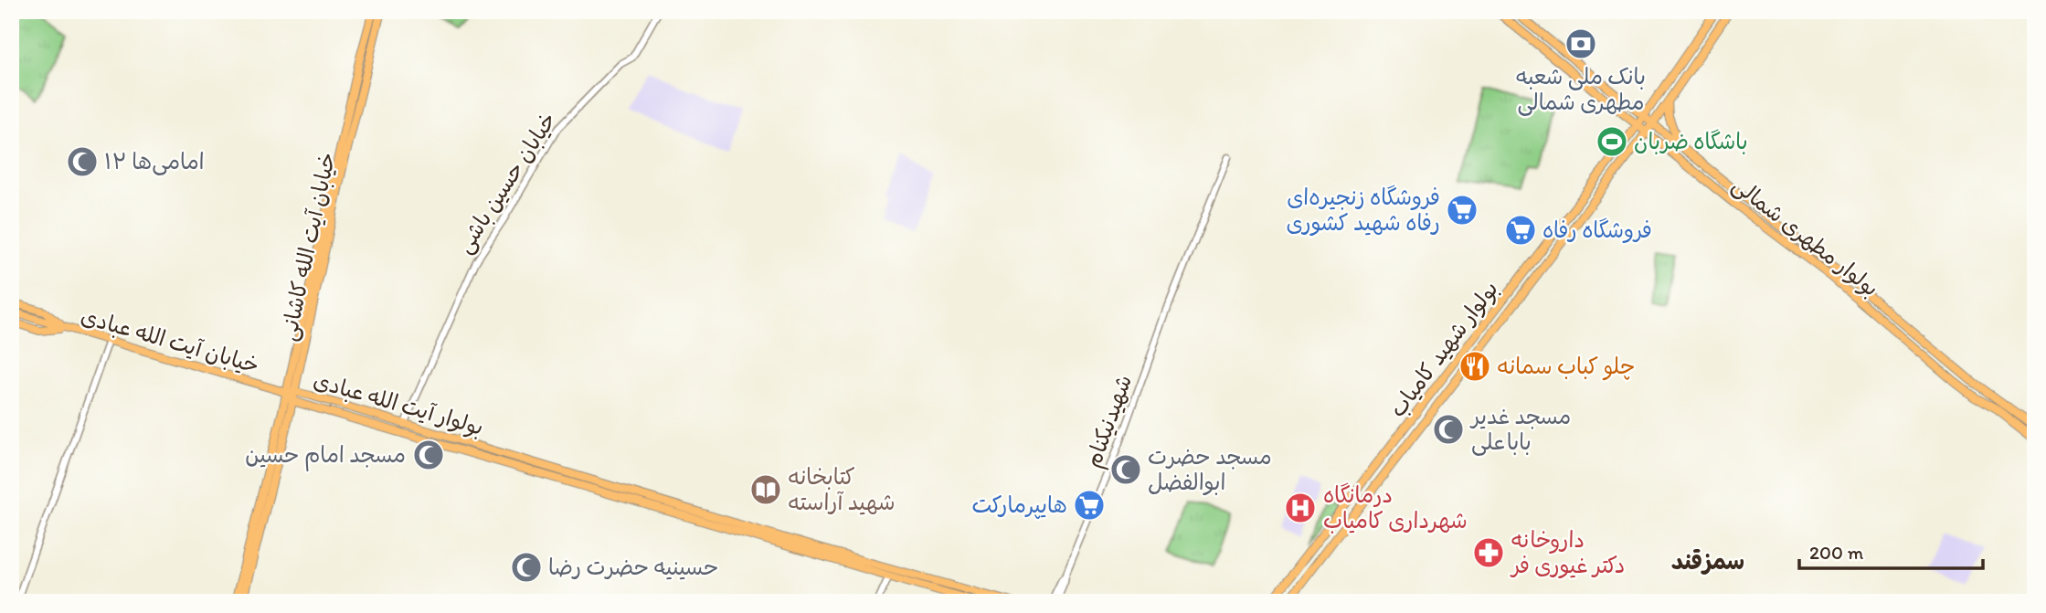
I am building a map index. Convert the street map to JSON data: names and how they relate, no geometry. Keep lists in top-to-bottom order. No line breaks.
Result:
{"streets":{"main road":["بولوار مطهری شمالی","خیابان آیت الله کاشانی","خیابان آیت الله عبادی","بولوار شهید کامیاب","بولوار آیت الله عبادی"],"street":["خیابان حسین باشی","شهیدنیکنام"]},"crossings":[["خیابان حسین باشی","بولوار آیت الله عبادی"],["بولوار مطهری شمالی","بولوار شهید کامیاب"],["خیابان آیت الله کاشانی","بولوار آیت الله عبادی"],["خیابان آیت الله عبادی","بولوار آیت الله عبادی"]],"districts":["سمزقند"],"places":{"bank":["بانک ملی شعبه مطهری شمالی"],"sports":["باشگاه ضربان"],"mosque":["۱۲ امامی‌ها","مسجد غدیر باباعلی","مسجد امام حسین","مسجد حضرت ابوالفضل","حسینیه حضرت رضا"],"supermarket":["فروشگاه زنجیره‌ای رفاه شهید کشوری","فروشگاه رفاه","هایپرمارکت"],"restaurant":["چلو کباب سمانه"],"library":["کتابخانه شهید آراسته"],"hospital":["درمانگاه شهرداری کامیاب"],"pharmacy":["داروخانه دکتر غیوری فر"]},"scale_bar":"200 m"}
